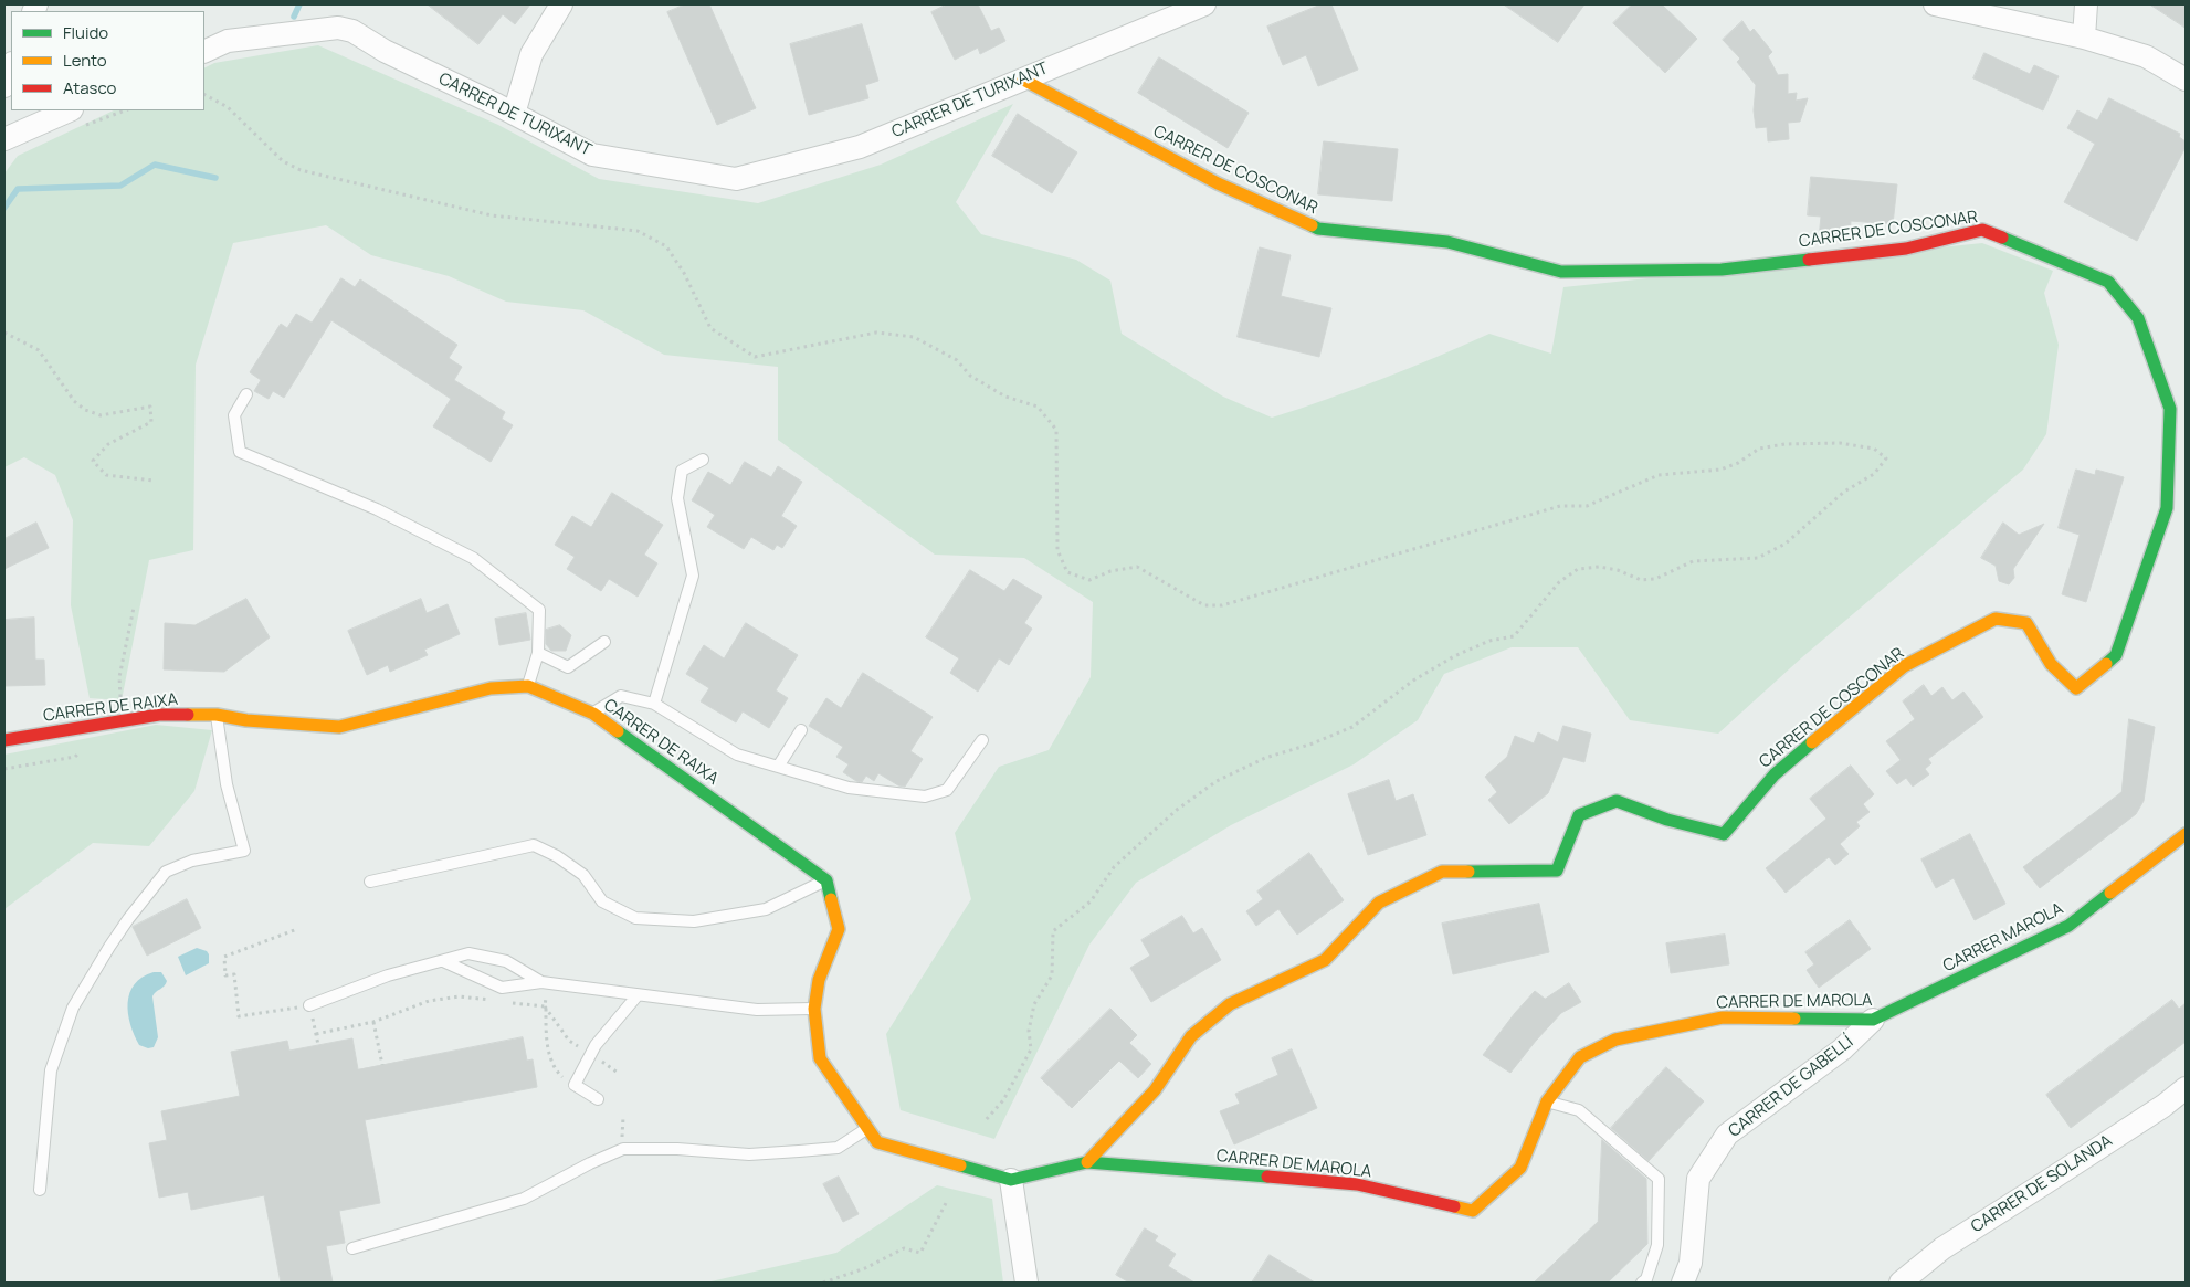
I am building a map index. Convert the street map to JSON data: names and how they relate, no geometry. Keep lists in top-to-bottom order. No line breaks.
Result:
{"streets":{"street":["CARRER DE TURIXANT","CARRER DE COSCONAR","CARRER DE RAIXA","CARRER MAROLA","CARRER DE MAROLA","CARRER DE GABELLÍ","CARRER DE SOLANDA"]},"crossings":[["CARRER DE TURIXANT","CARRER DE COSCONAR"],["CARRER DE COSCONAR","CARRER DE MAROLA"],["CARRER MAROLA","CARRER DE MAROLA"],["CARRER DE MAROLA","CARRER DE GABELLÍ"]],"legend":["Fluido","Lento","Atasco"]}
